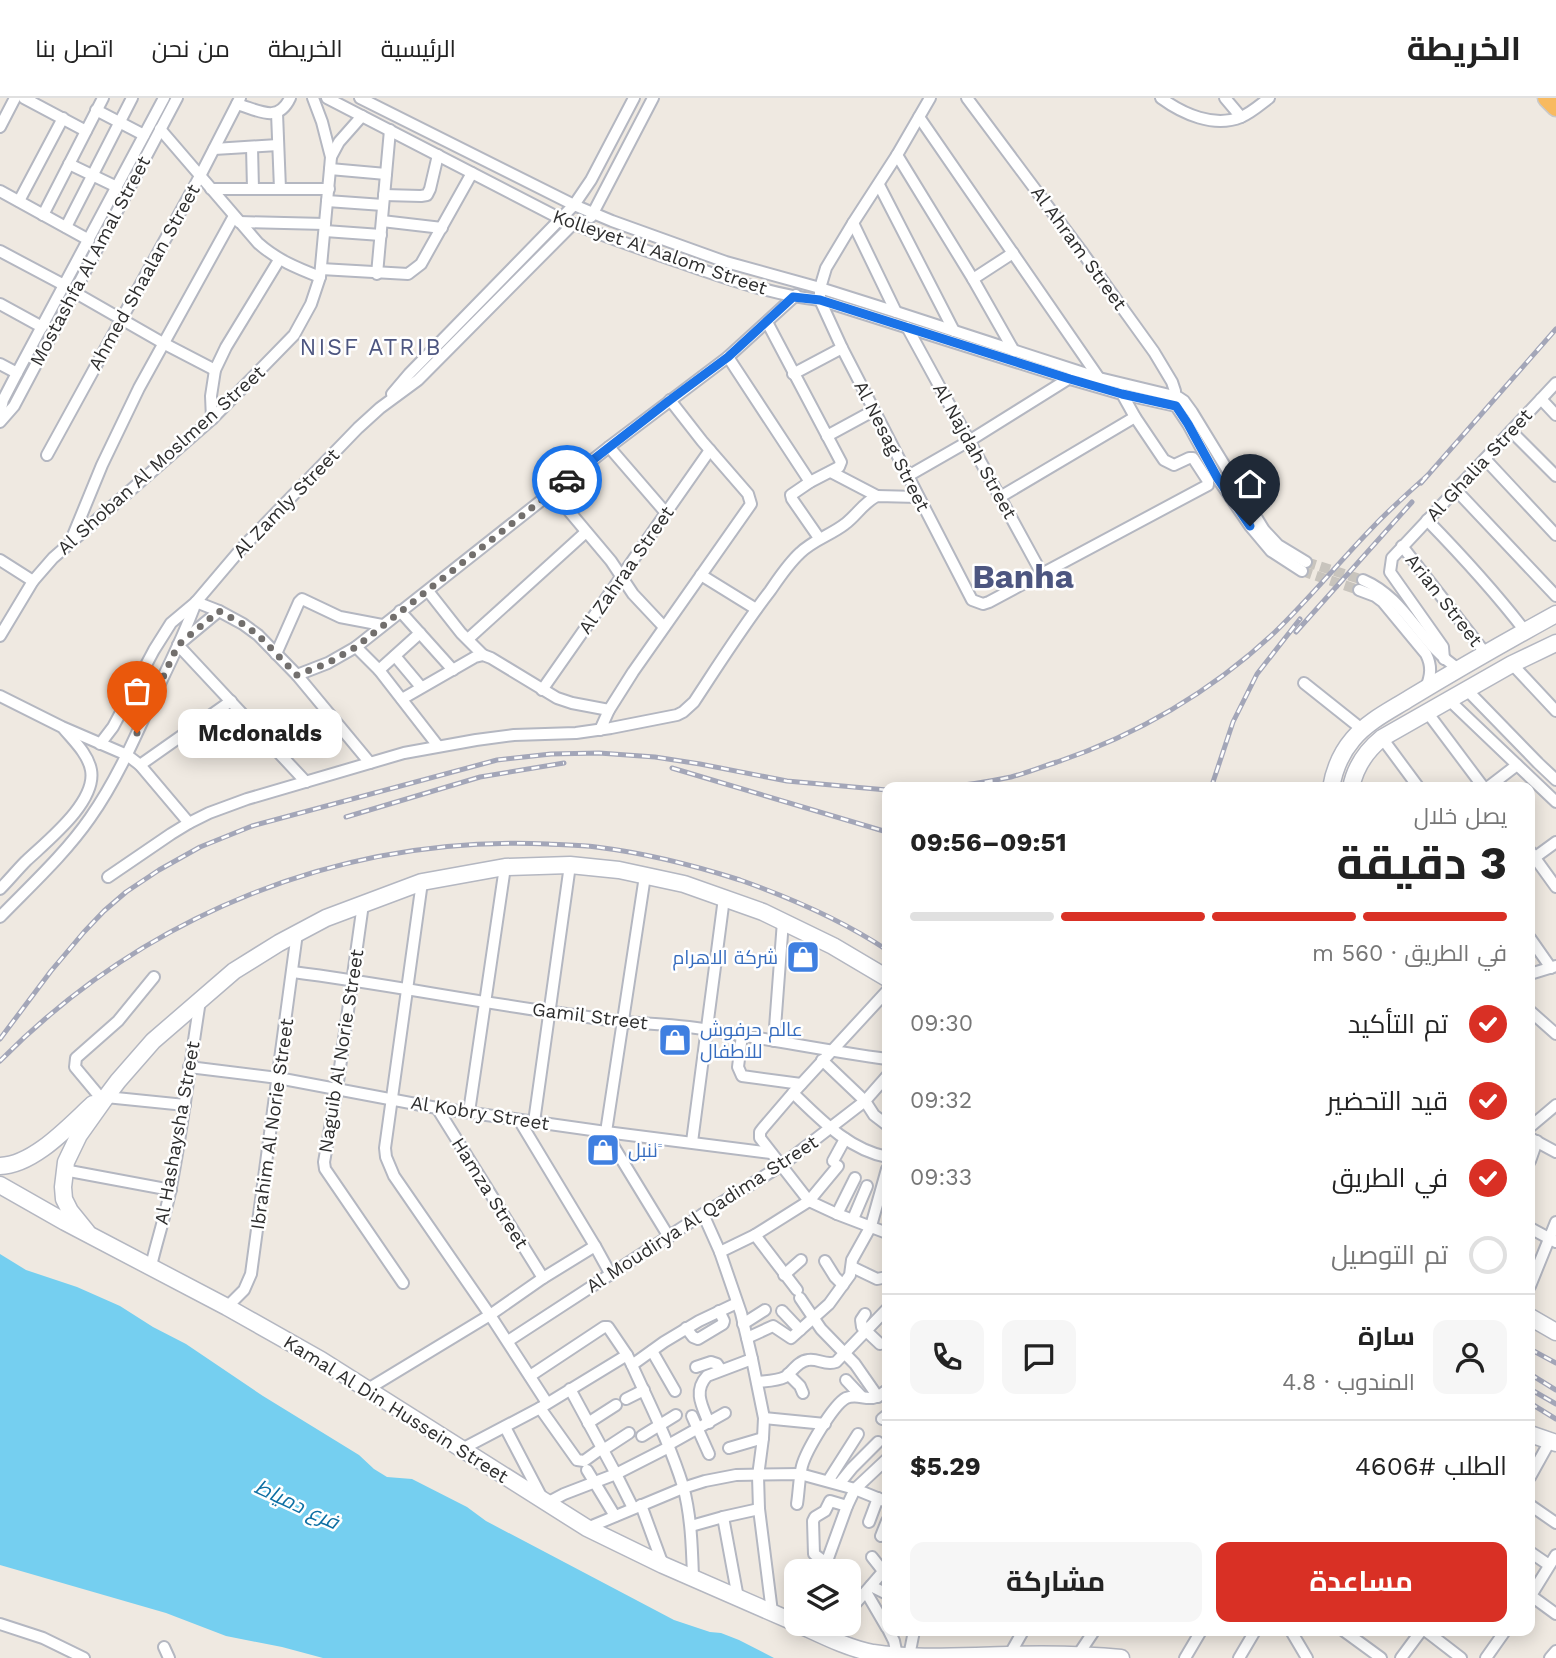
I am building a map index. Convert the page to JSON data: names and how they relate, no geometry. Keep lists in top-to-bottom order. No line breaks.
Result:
{"streets":{"main road":["Kamal Al Din Hussein Street"],"street":["Al Ahram Street","Kolleyet Al Aalom Street","Mostashfa Al Amal Street","Ahmed Shaalan Street","Al Nesag Street","Al Najdah Street","Al Shoban Al Moslmen Street","Al Ghalia Street","Al Zamly Street","Al Zahraa Street","Arian Street","Gamil Street","Naguib Al Norie Street","Al Kobry Street","Ibrahim Al Norie Street","Al Hashaysha Street","Hamza Street","Al Moudirya Al Qadima Street"]},"crossings":[["Al Ahram Street","Kolleyet Al Aalom Street"],["Kolleyet Al Aalom Street","Al Nesag Street"],["Kolleyet Al Aalom Street","Al Najdah Street"],["Kolleyet Al Aalom Street","Al Zamly Street"],["Al Nesag Street","Al Najdah Street"],["Al Ghalia Street","Arian Street"],["Gamil Street","Naguib Al Norie Street"],["Gamil Street","Ibrahim Al Norie Street"],["Naguib Al Norie Street","Al Kobry Street"],["Al Kobry Street","Ibrahim Al Norie Street"],["Al Kobry Street","Al Hashaysha Street"],["Al Kobry Street","Hamza Street"],["Ibrahim Al Norie Street","Kamal Al Din Hussein Street"],["Al Hashaysha Street","Kamal Al Din Hussein Street"]],"districts":["NISF ATRIB","Banha"],"water":["فرع دمياط"],"places":{"other":["Mcdonalds"],"shop":["شركة الاهرام","عالم حرفوش للاطفال","لنبل ً"]},"page":{"header":"الخريطة","nav":["الرئيسية","الخريطة","من نحن","اتصل بنا"],"bubble":"Mcdonalds","heading":["3 دقيقة","يصل خلال","09:51–09:56"],"panel":["سارة","المندوب · 4.8","الطلب #4606","$5.29"],"bar":"في الطريق · 560 m","list":[["تم التأكيد","09:30"],["قيد التحضير","09:32"],["في الطريق","09:33"],"تم التوصيل"],"buttons":["مساعدة","مشاركة"]}}
